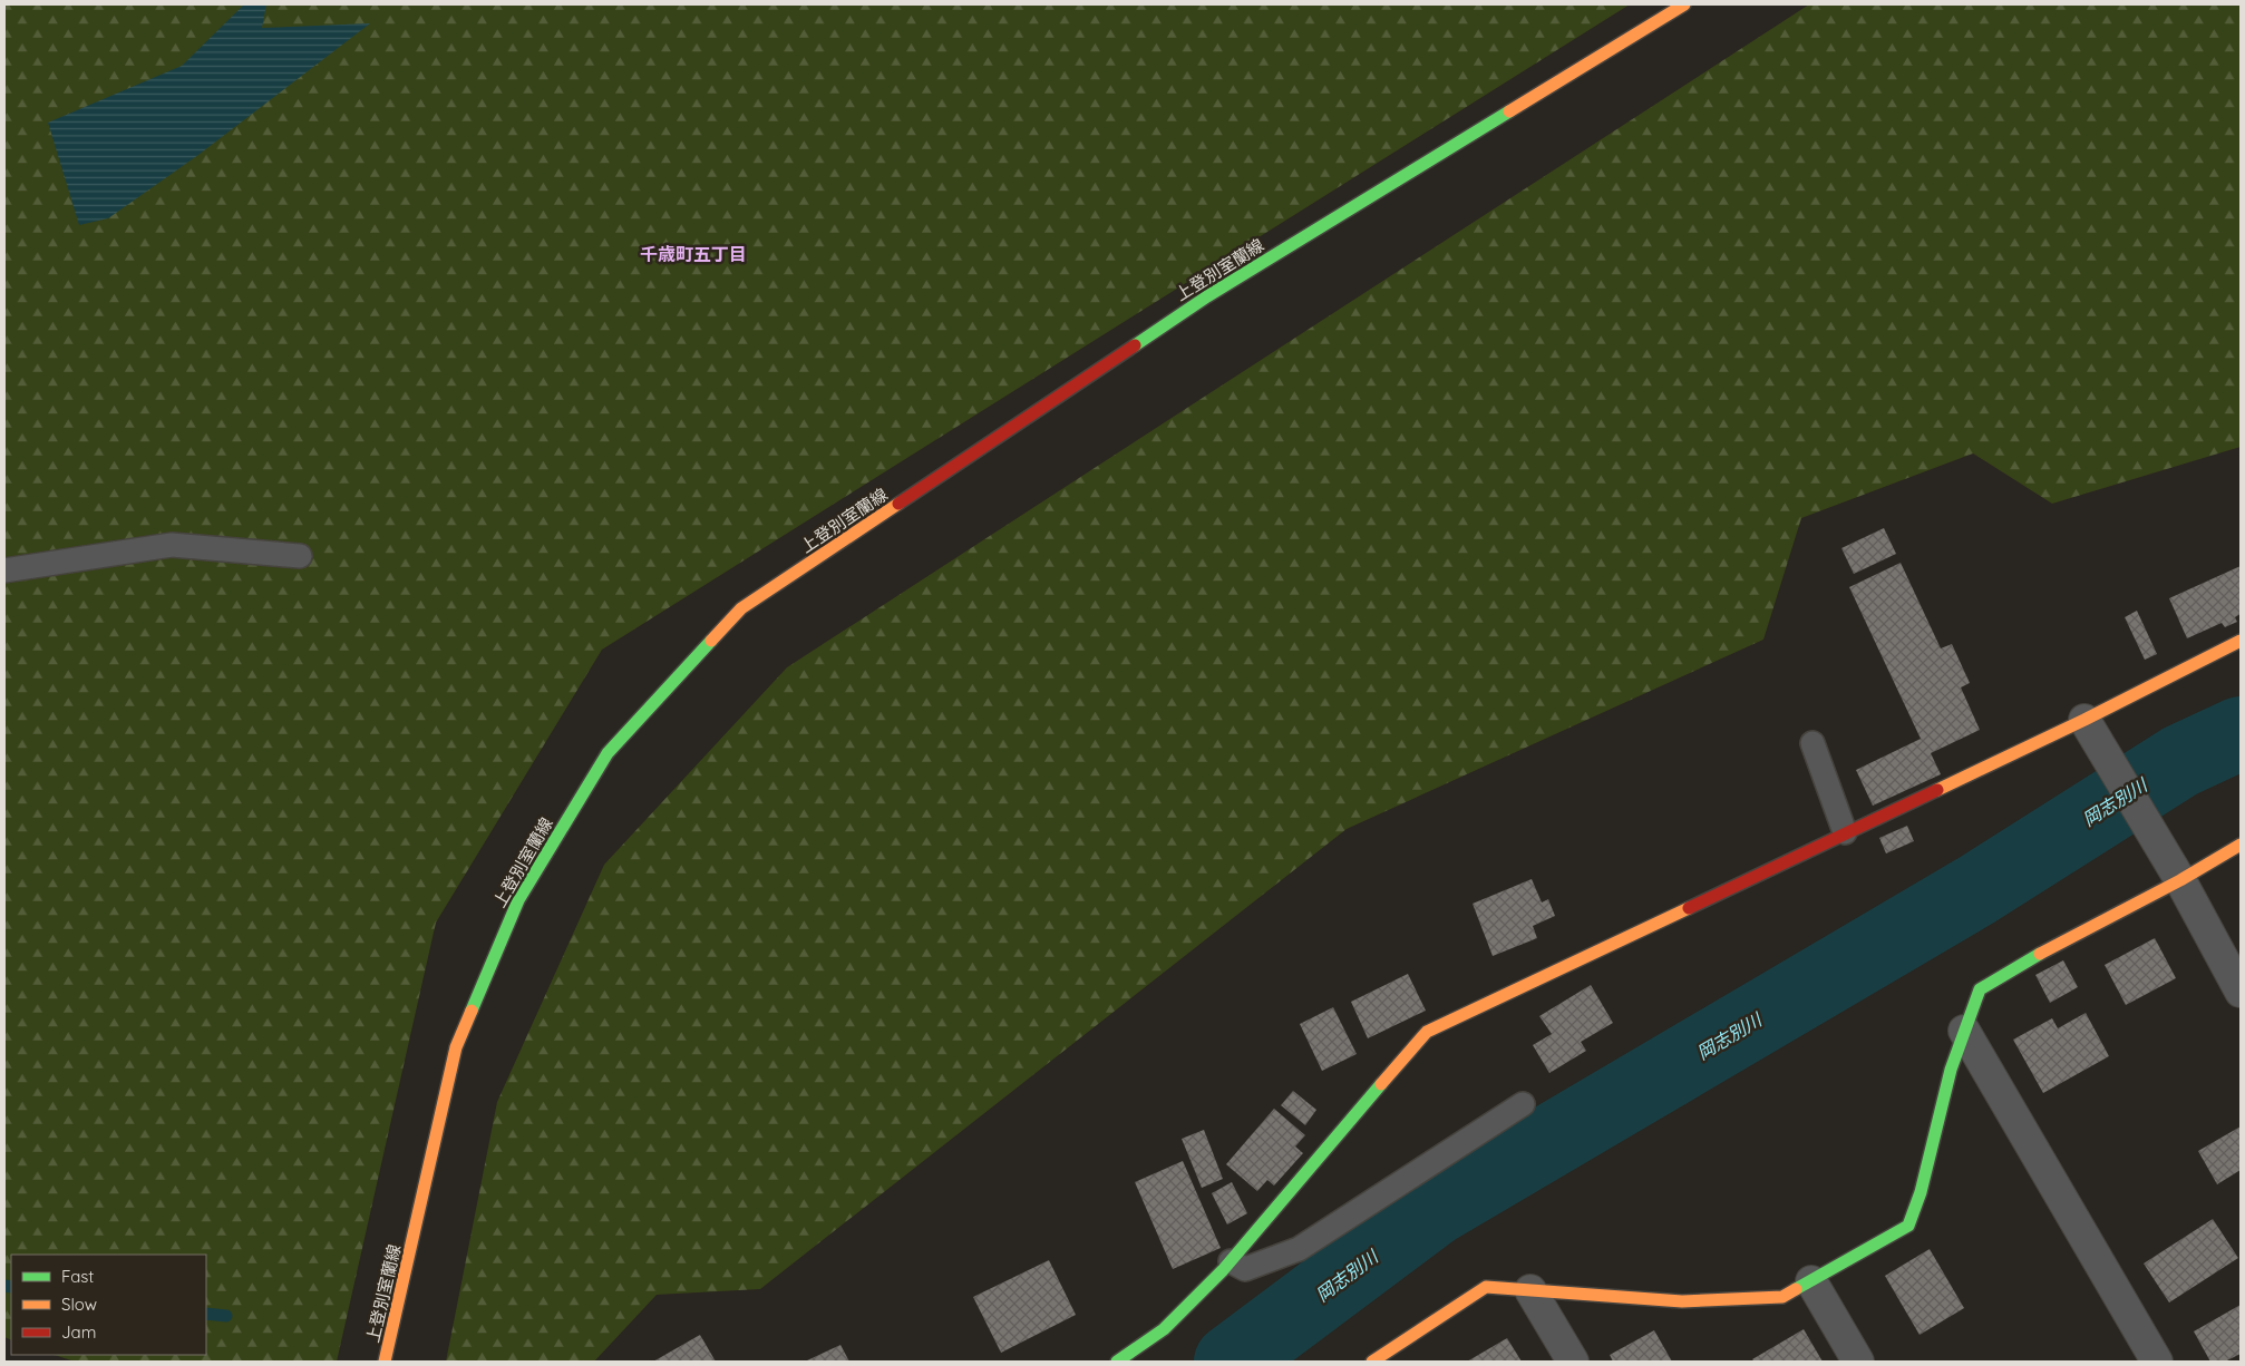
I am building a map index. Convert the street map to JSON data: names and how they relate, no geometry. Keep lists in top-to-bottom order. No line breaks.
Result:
{"streets":{"street":["上登別室蘭線"]},"districts":["千歳町五丁目"],"water":["岡志別川"],"legend":["Fast","Slow","Jam"]}
